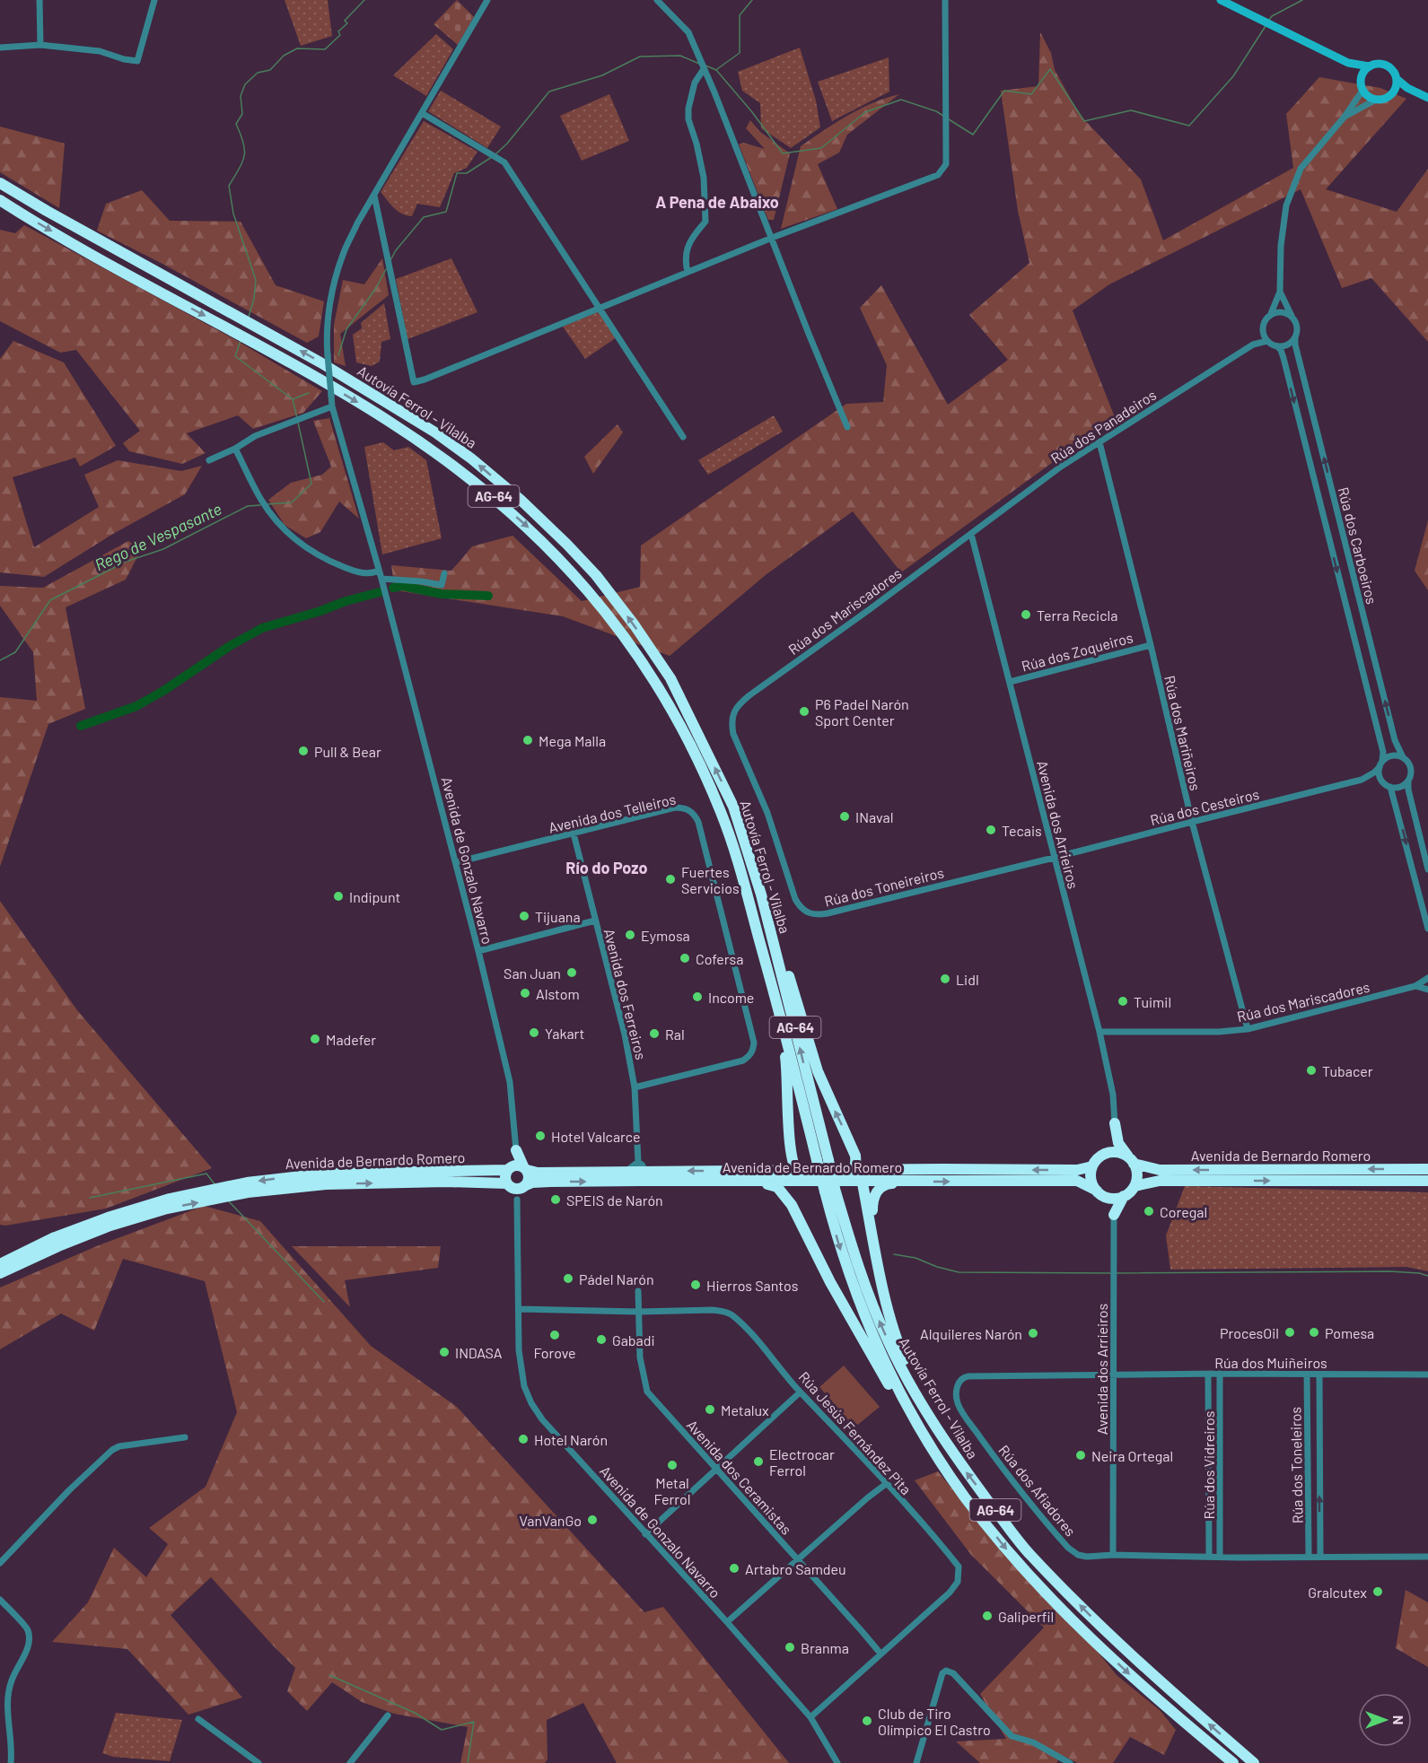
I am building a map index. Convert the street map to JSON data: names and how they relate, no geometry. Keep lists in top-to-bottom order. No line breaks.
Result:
{"streets":{"highway":["Autovía Ferrol - Vilalba","AG-64","Avenida de Bernardo Romero"],"street":["Rúa dos Panadeiros","Rúa dos Carboeiros","Rúa dos Mariscadores","Rúa dos Zoqueiros","Rúa dos Mariñeiros","Rúa dos Cesteiros","Avenida dos Telleiros","Avenida dos Arrieiros","Avenida de Gonzalo Navarro","Rúa dos Toneireiros","Avenida dos Ferreiros","Rúa dos Muiñeiros","Rúa Jesús Fernández Pita","Rúa dos Vidreiros","Rúa dos Toneleiros","Avenida dos Ceramistas","Rúa dos Afiadores"]},"crossings":[["Autovía Ferrol - Vilalba","Avenida de Bernardo Romero"],["Rúa dos Panadeiros","Rúa dos Carboeiros"],["Rúa dos Panadeiros","Rúa dos Mariscadores"],["Rúa dos Panadeiros","Rúa dos Mariñeiros"],["Rúa dos Panadeiros","Avenida dos Arrieiros"],["Rúa dos Carboeiros","Rúa dos Cesteiros"],["Rúa dos Mariscadores","Rúa dos Mariñeiros"],["Rúa dos Mariscadores","Avenida dos Arrieiros"],["Rúa dos Mariscadores","Rúa dos Toneireiros"],["Rúa dos Zoqueiros","Rúa dos Mariñeiros"],["Rúa dos Zoqueiros","Avenida dos Arrieiros"],["Rúa dos Mariñeiros","Rúa dos Cesteiros"],["Rúa dos Cesteiros","Avenida dos Arrieiros"],["Rúa dos Cesteiros","Rúa dos Toneireiros"],["Avenida dos Telleiros","Avenida de Gonzalo Navarro"],["Avenida dos Telleiros","Avenida dos Ferreiros"],["Avenida dos Arrieiros","Rúa dos Toneireiros"],["Avenida dos Arrieiros","Rúa dos Muiñeiros"],["Avenida dos Arrieiros","Rúa dos Afiadores"],["Avenida de Gonzalo Navarro","Rúa Jesús Fernández Pita"],["Avenida dos Ferreiros","Avenida de Bernardo Romero"],["Rúa dos Muiñeiros","Rúa dos Vidreiros"],["Rúa dos Muiñeiros","Rúa dos Toneleiros"],["Rúa dos Muiñeiros","Rúa dos Afiadores"],["Rúa Jesús Fernández Pita","Avenida dos Ceramistas"],["Rúa dos Vidreiros","Rúa dos Afiadores"],["Rúa dos Toneleiros","Rúa dos Afiadores"]],"districts":["A Pena de Abaixo","Río do Pozo"],"water":["Rego de Vespasante"],"places":["Terra Recicla","P6 Padel Narón Sport Center","Mega Malla","Pull & Bear","INaval","Tecais","Fuertes Servicios","Indipunt","Tijuana","Eymosa","Cofersa","San Juan","Lidl","Alstom","Income","Tuimil","Yakart","Ral","Madefer","Tubacer","Hotel Valcarce","SPEIS de Narón","Coregal","Pádel Narón","Hierros Santos","ProcesOil","Pomesa","Alquileres Narón","Forove","Gabadi","INDASA","Metalux","Hotel Narón","Neira Ortegal","Electrocar Ferrol","Metal Ferrol","VanVanGo","Artabro Samdeu","Gralcutex","Galiperfil","Branma","Club de Tiro Olímpico El Castro"],"north":"right"}
